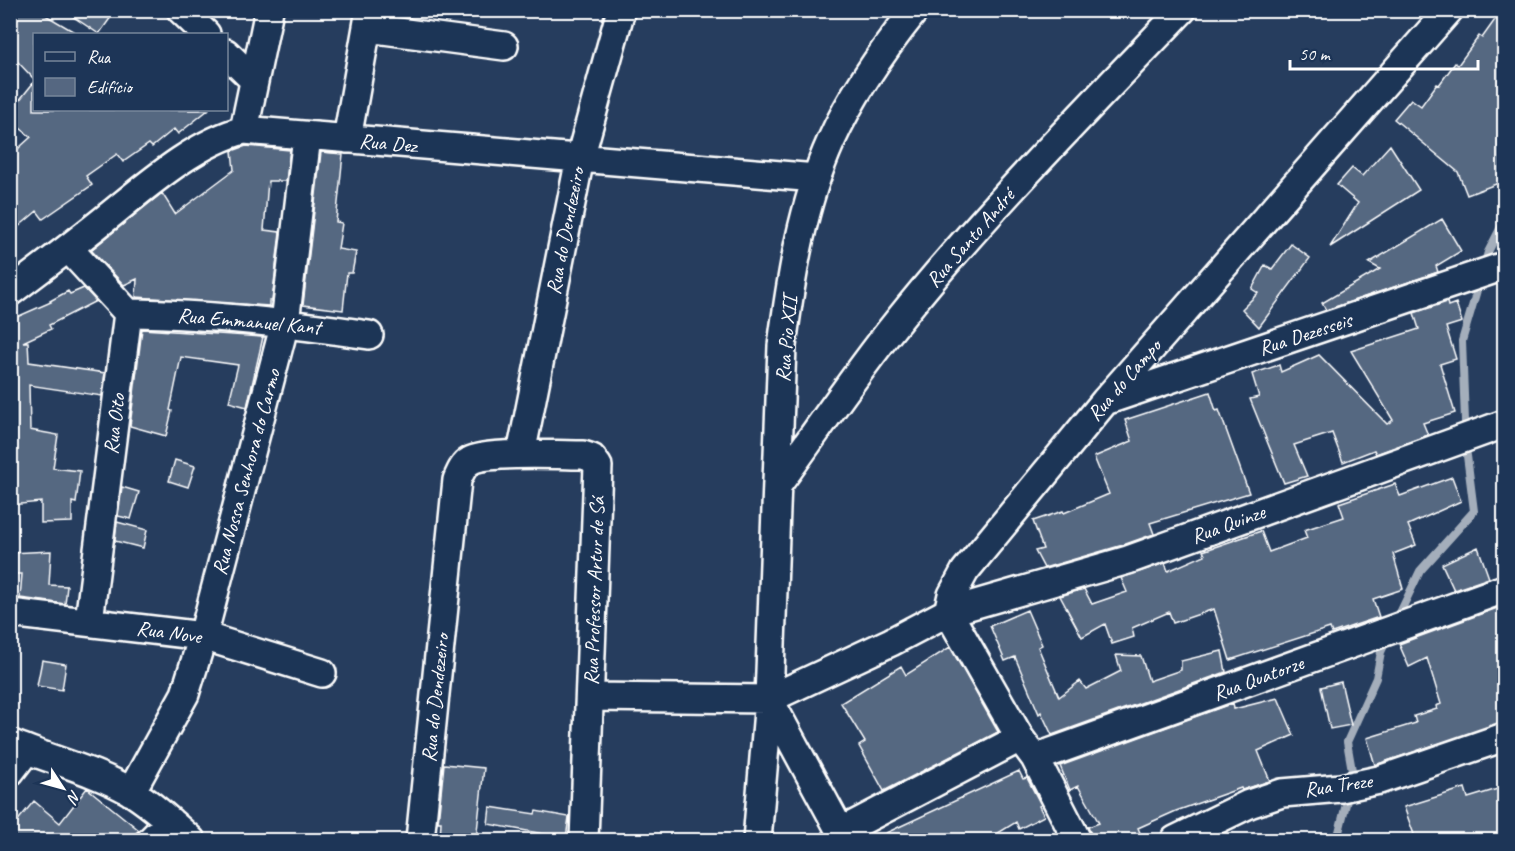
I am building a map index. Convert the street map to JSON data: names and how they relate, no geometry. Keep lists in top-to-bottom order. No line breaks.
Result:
{"streets":{"street":["Rua Dez","Rua do Dendezeiro","Rua Santo André","Rua Emmanuel Kant","Rua Dezesseis","Rua Pio XII","Rua do Campo","Rua Oito","Rua Nossa Senhora do Carmo","Rua Quinze","Rua Professor Artur de Sá","Rua Nove","Rua Quatorze","Rua Treze"]},"crossings":[["Rua Dez","Rua do Dendezeiro"],["Rua Dez","Rua Pio XII"],["Rua Dez","Rua Nossa Senhora do Carmo"],["Rua do Dendezeiro","Rua Professor Artur de Sá"],["Rua Santo André","Rua Pio XII"],["Rua Emmanuel Kant","Rua Oito"],["Rua Emmanuel Kant","Rua Nossa Senhora do Carmo"],["Rua Dezesseis","Rua do Campo"],["Rua do Campo","Rua Quinze"],["Rua Oito","Rua Nove"],["Rua Nossa Senhora do Carmo","Rua Nove"]],"legend":["Rua","Edifício"],"scale_bar":"50 m","north":"bottom right"}
